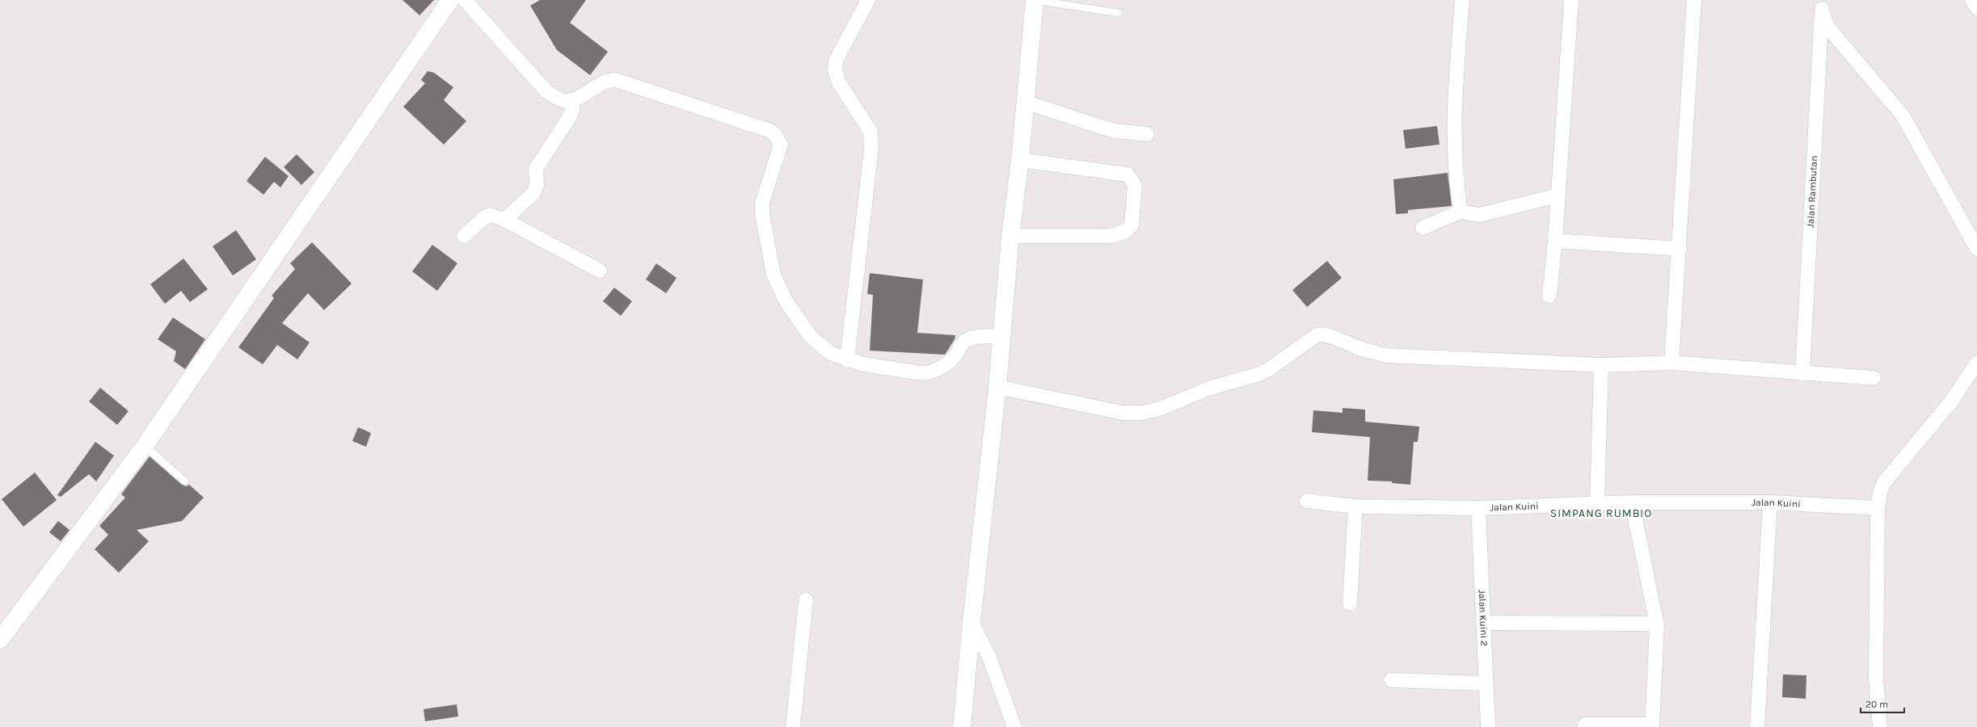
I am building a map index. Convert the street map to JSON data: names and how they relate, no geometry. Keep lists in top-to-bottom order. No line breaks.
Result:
{"streets":{"street":["Jalan Rambutan","Jalan Kuini","Jalan Kuini 2"]},"crossings":[["Jalan Kuini","Jalan Kuini 2"]],"districts":["SIMPANG RUMBIO"],"scale_bar":"20 m"}
